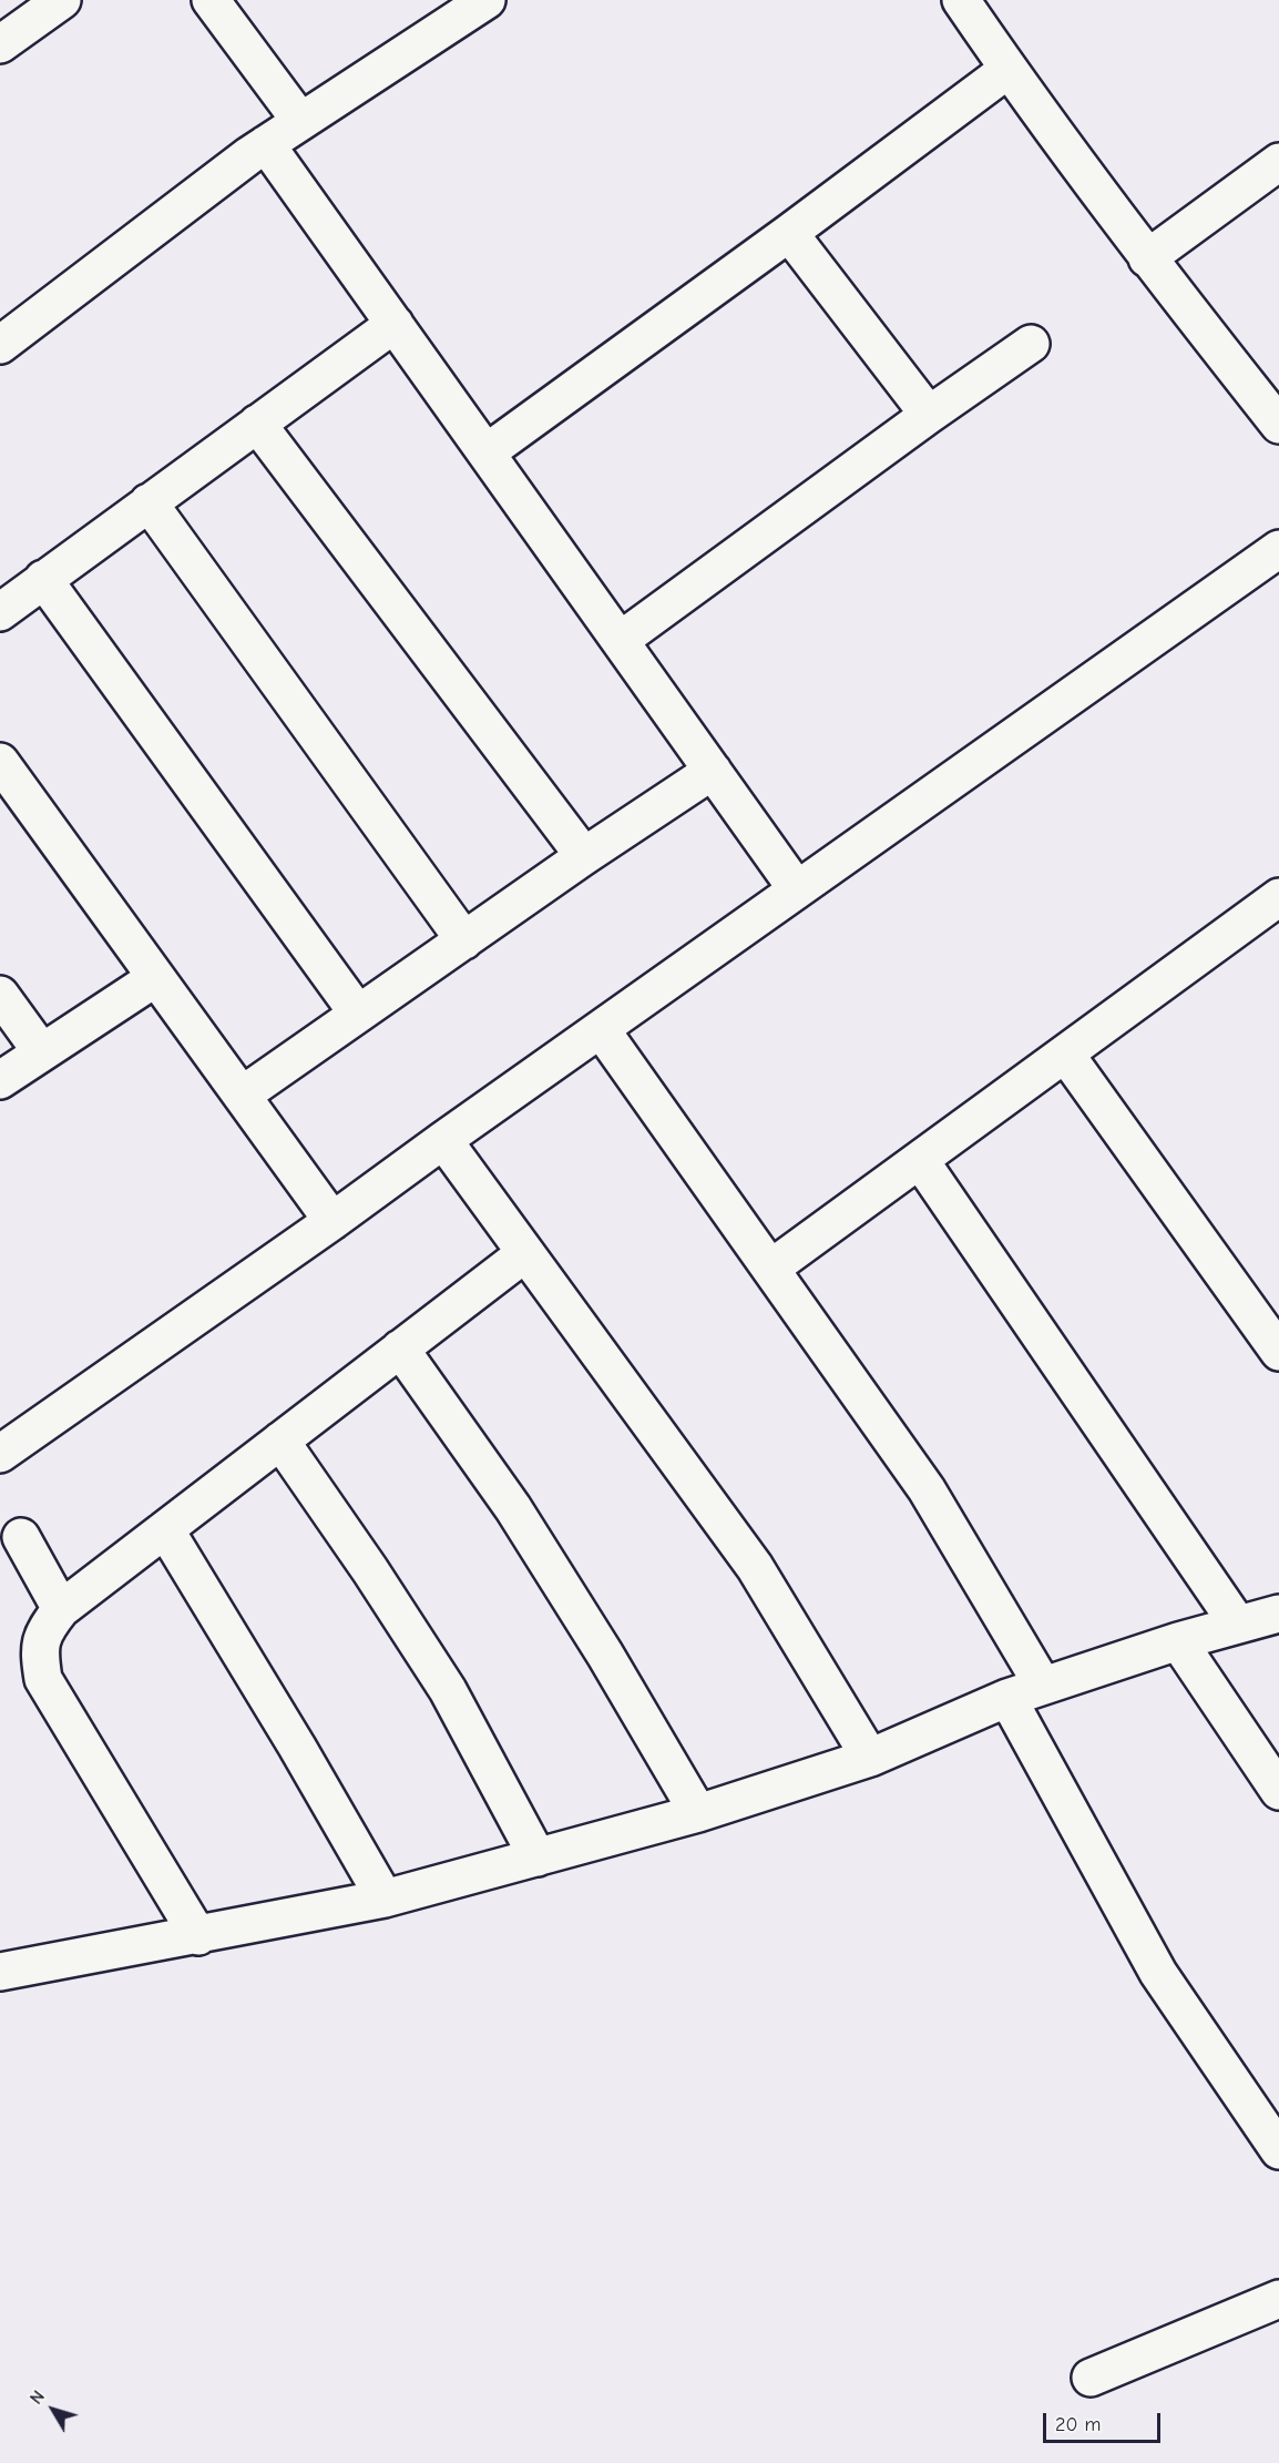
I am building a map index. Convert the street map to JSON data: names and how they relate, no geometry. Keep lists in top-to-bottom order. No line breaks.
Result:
{"scale_bar":"20 m","north":"top left"}
